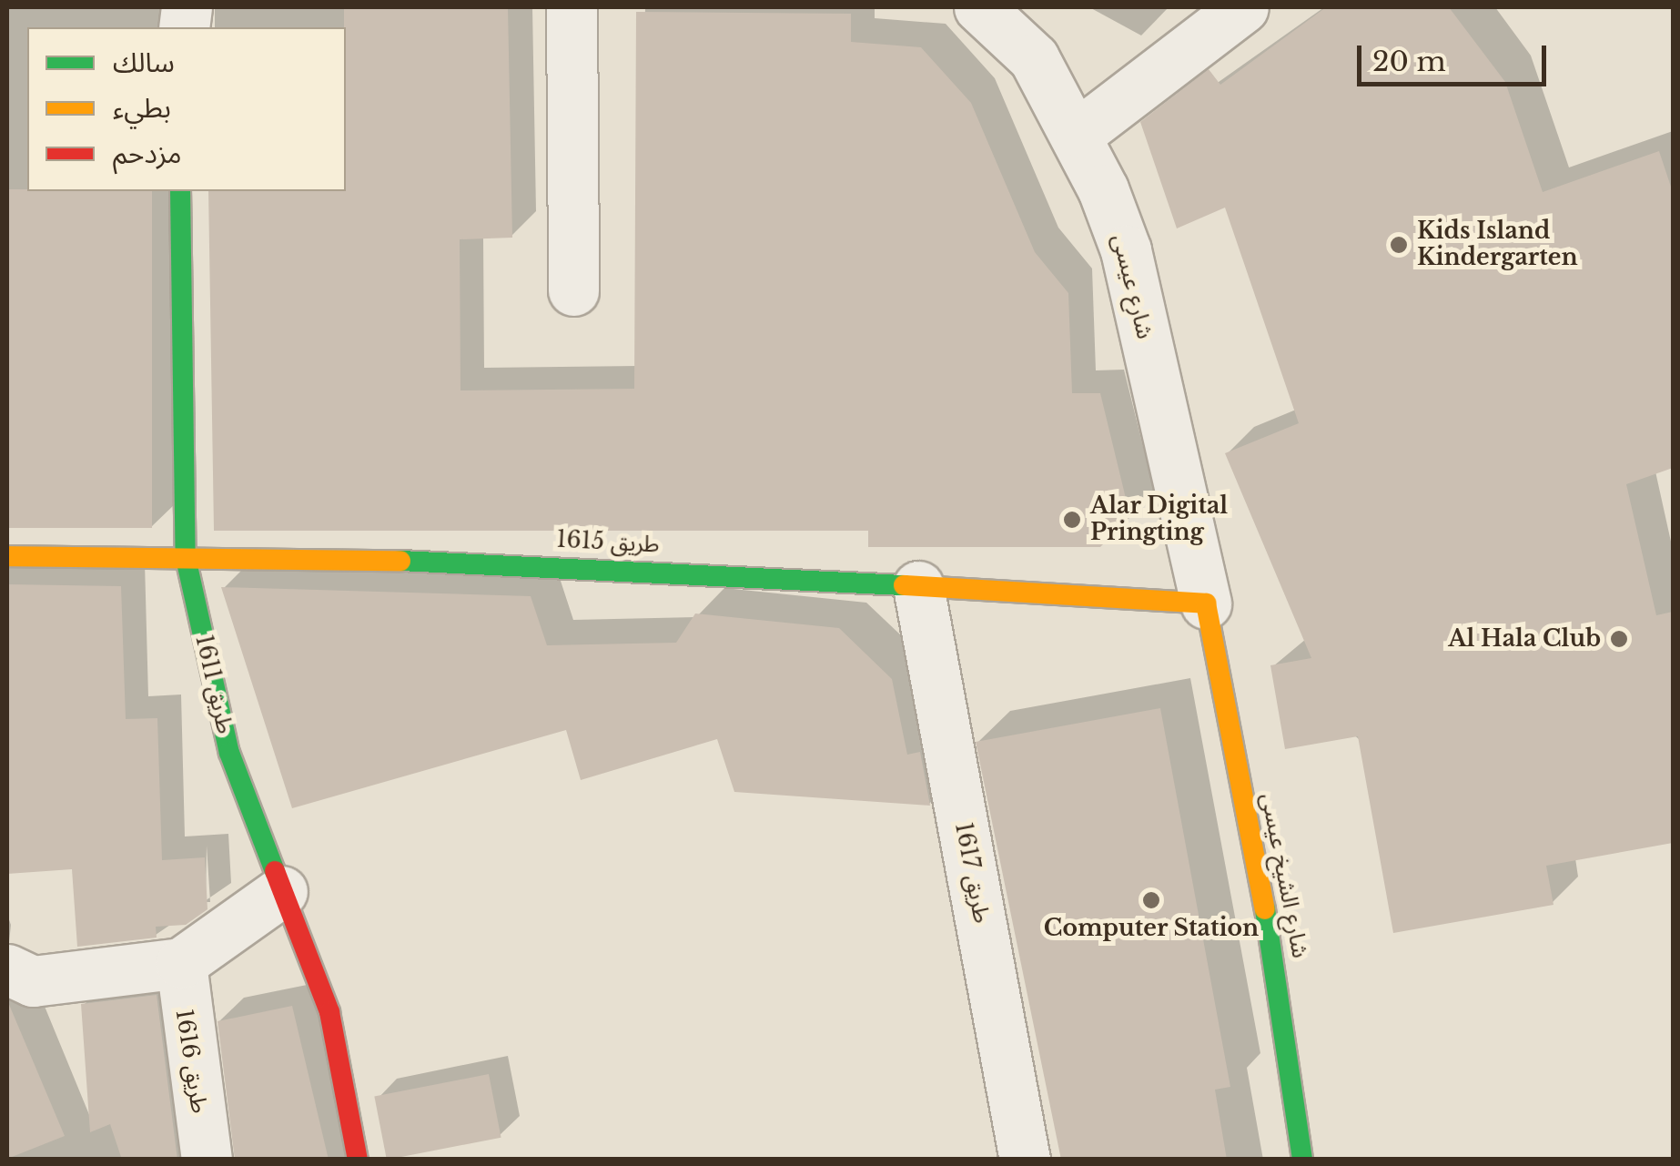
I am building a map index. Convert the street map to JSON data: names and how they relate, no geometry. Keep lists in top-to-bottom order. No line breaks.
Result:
{"streets":{"street":["شارع عيسى","طريق 1615","طريق 1611","طريق 1617","شارع الشيخ عيسى","طريق 1616"]},"crossings":[["شارع عيسى","طريق 1615"],["شارع عيسى","شارع الشيخ عيسى"],["طريق 1615","طريق 1611"],["طريق 1615","طريق 1617"],["طريق 1615","شارع الشيخ عيسى"]],"places":["Kids Island Kindergarten","Alar Digital Pringting","Al Hala Club","Computer Station"],"legend":["سالك","بطيء","مزدحم"],"scale_bar":"20 m"}
